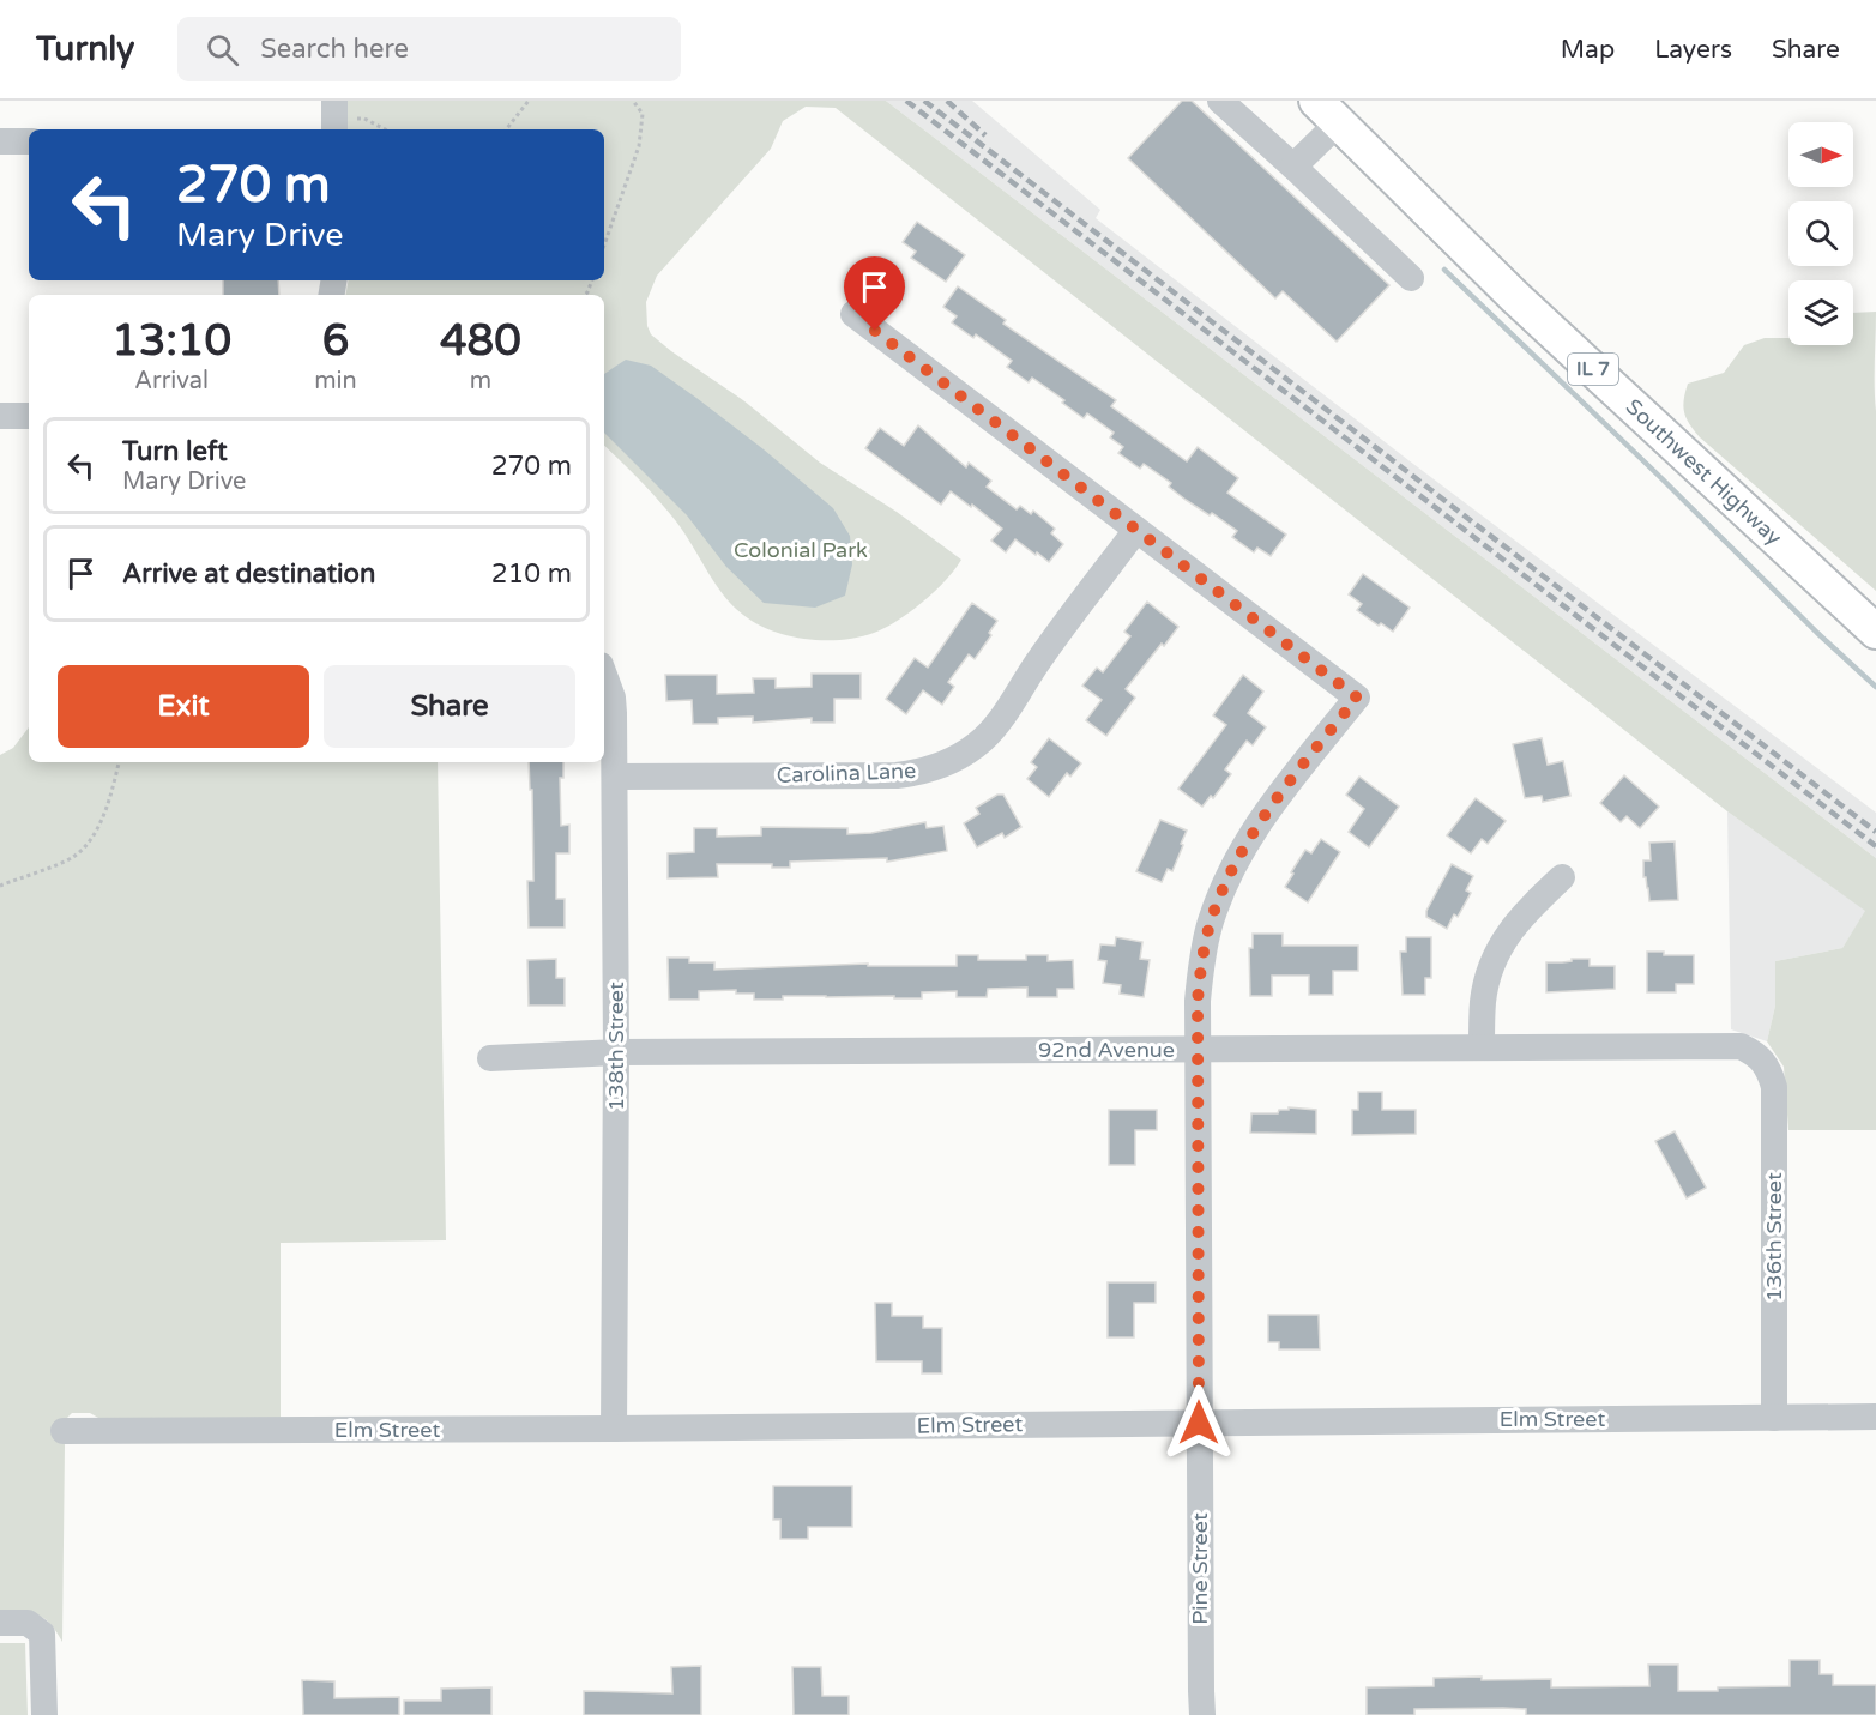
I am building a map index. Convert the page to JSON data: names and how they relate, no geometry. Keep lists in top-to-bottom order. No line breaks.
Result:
{"streets":{"main road":["IL 7","Southwest Highway"],"street":["Carolina Lane","138th Street","92nd Avenue","136th Street","Elm Street","Pine Street"]},"crossings":[["Carolina Lane","138th Street"],["Carolina Lane","Pine Street"],["138th Street","92nd Avenue"],["138th Street","Elm Street"],["92nd Avenue","136th Street"],["92nd Avenue","Pine Street"],["136th Street","Elm Street"],["Elm Street","Pine Street"]],"parks":["Colonial Park"],"north":"right","page":{"header":"Turnly","search":"Search here","nav":["Map","Layers","Share"],"turn":["270 m","Mary Drive"],"eta":["13:10","Arrival","6","min","480","m"],"list":[{"name":"Turn left","note":"Mary Drive","value":"270 m"},{"name":"Arrive at destination","value":"210 m"}],"buttons":["Exit","Share"]}}
